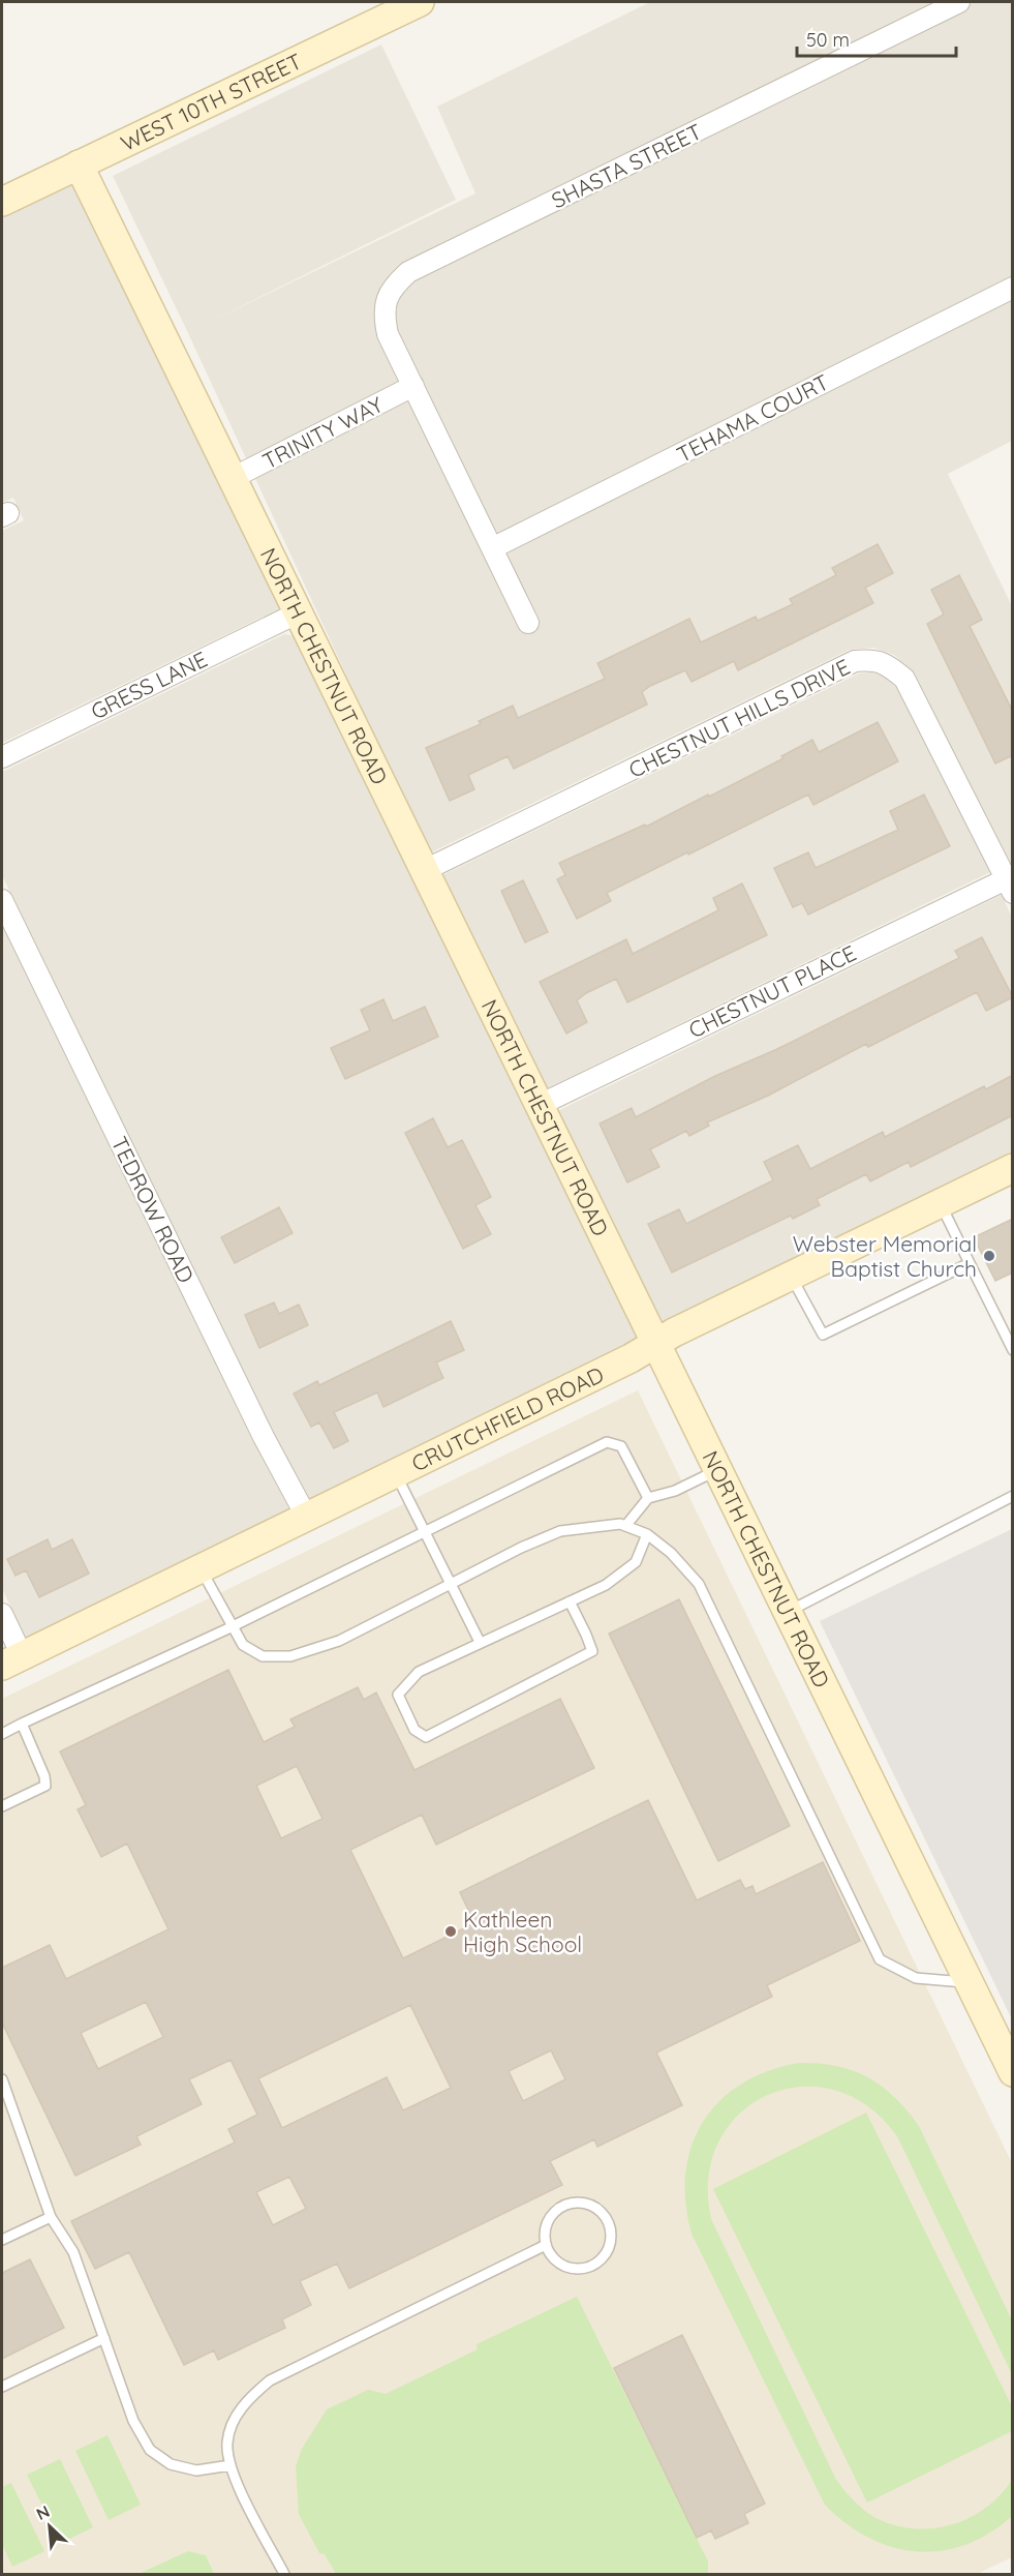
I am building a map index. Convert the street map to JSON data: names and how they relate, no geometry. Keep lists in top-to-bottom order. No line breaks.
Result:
{"streets":{"street":["WEST 10TH STREET","SHASTA STREET","TEHAMA COURT","TRINITY WAY","NORTH CHESTNUT ROAD","GRESS LANE","CHESTNUT HILLS DRIVE","CHESTNUT PLACE","TEDROW ROAD","CRUTCHFIELD ROAD"]},"crossings":[["WEST 10TH STREET","NORTH CHESTNUT ROAD"],["SHASTA STREET","TEHAMA COURT"],["SHASTA STREET","TRINITY WAY"],["TRINITY WAY","NORTH CHESTNUT ROAD"],["NORTH CHESTNUT ROAD","GRESS LANE"],["NORTH CHESTNUT ROAD","CHESTNUT HILLS DRIVE"],["NORTH CHESTNUT ROAD","CHESTNUT PLACE"],["NORTH CHESTNUT ROAD","CRUTCHFIELD ROAD"],["CHESTNUT HILLS DRIVE","CHESTNUT PLACE"],["TEDROW ROAD","CRUTCHFIELD ROAD"]],"places":["Webster Memorial Baptist Church","Kathleen High School"],"scale_bar":"50 m","north":"top left"}
